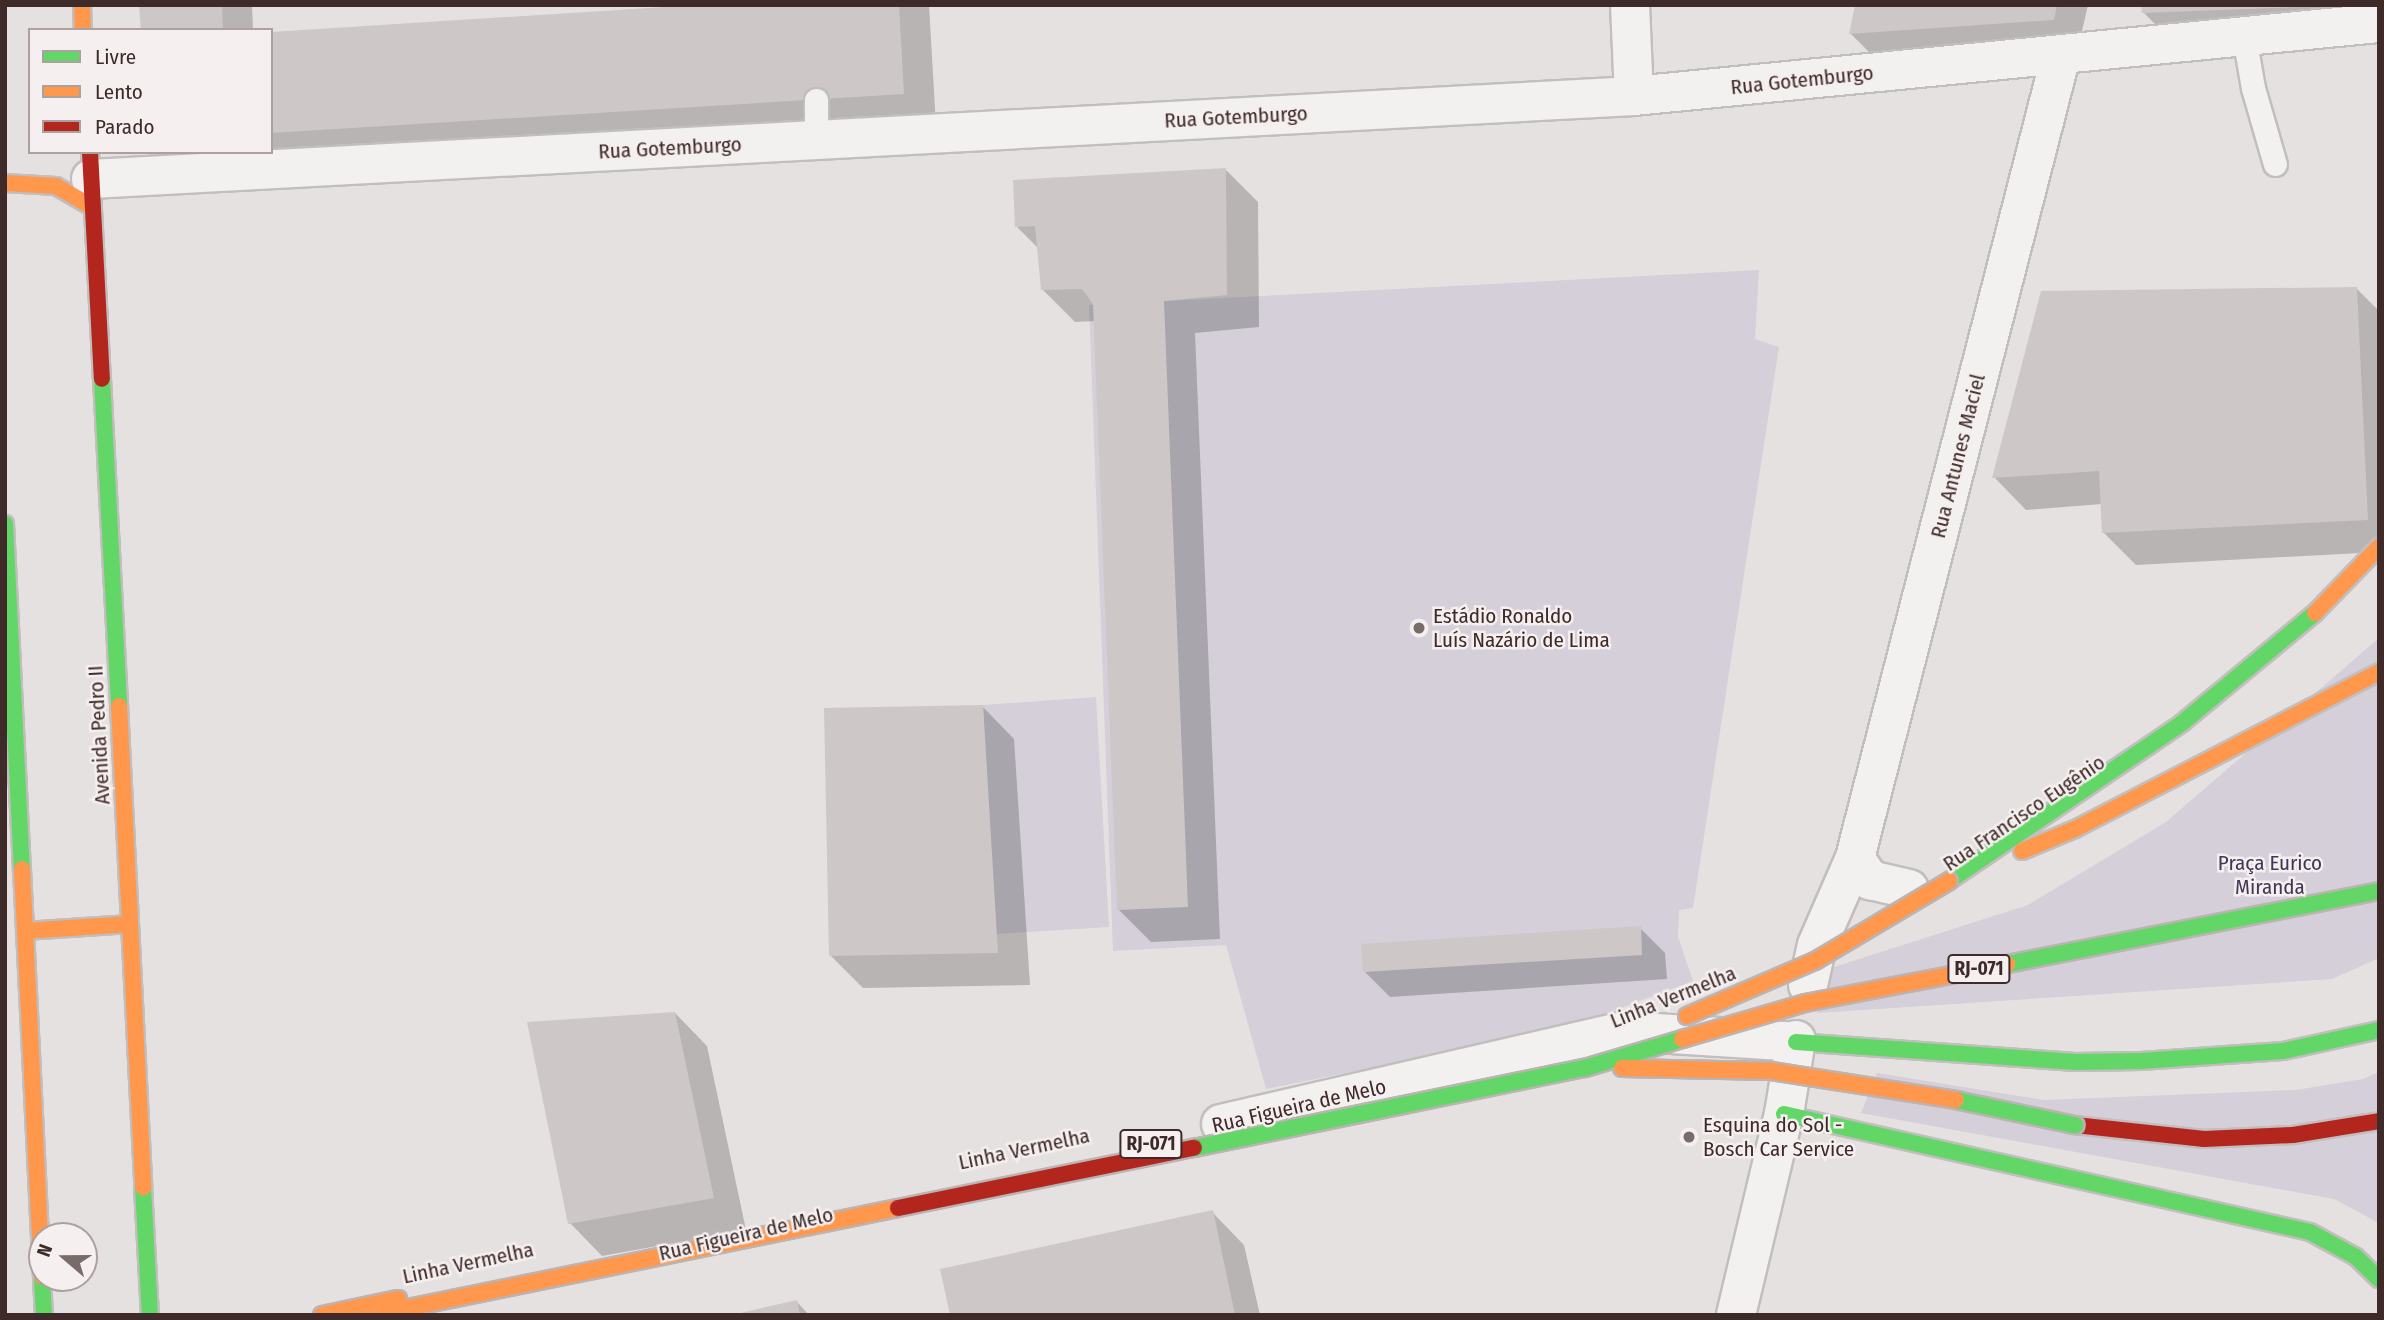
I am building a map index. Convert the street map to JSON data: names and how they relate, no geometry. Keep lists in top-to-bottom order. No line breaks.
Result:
{"streets":{"main road":["Avenida Pedro II","RJ-071","Linha Vermelha"],"street":["Rua Gotemburgo","Rua Antunes Maciel","Rua Francisco Eugênio","Rua Figueira de Melo"]},"crossings":[["Rua Gotemburgo","Rua Antunes Maciel"],["Rua Gotemburgo","Avenida Pedro II"],["Rua Antunes Maciel","Rua Francisco Eugênio"],["Rua Antunes Maciel","Rua Figueira de Melo"],["Rua Francisco Eugênio","Rua Figueira de Melo"],["RJ-071","Linha Vermelha"]],"parks":["Praça Eurico Miranda"],"places":["Estádio Ronaldo Luís Nazário de Lima","Esquina do Sol - Bosch Car Service"],"legend":["Livre","Lento","Parado"],"north":"left"}
